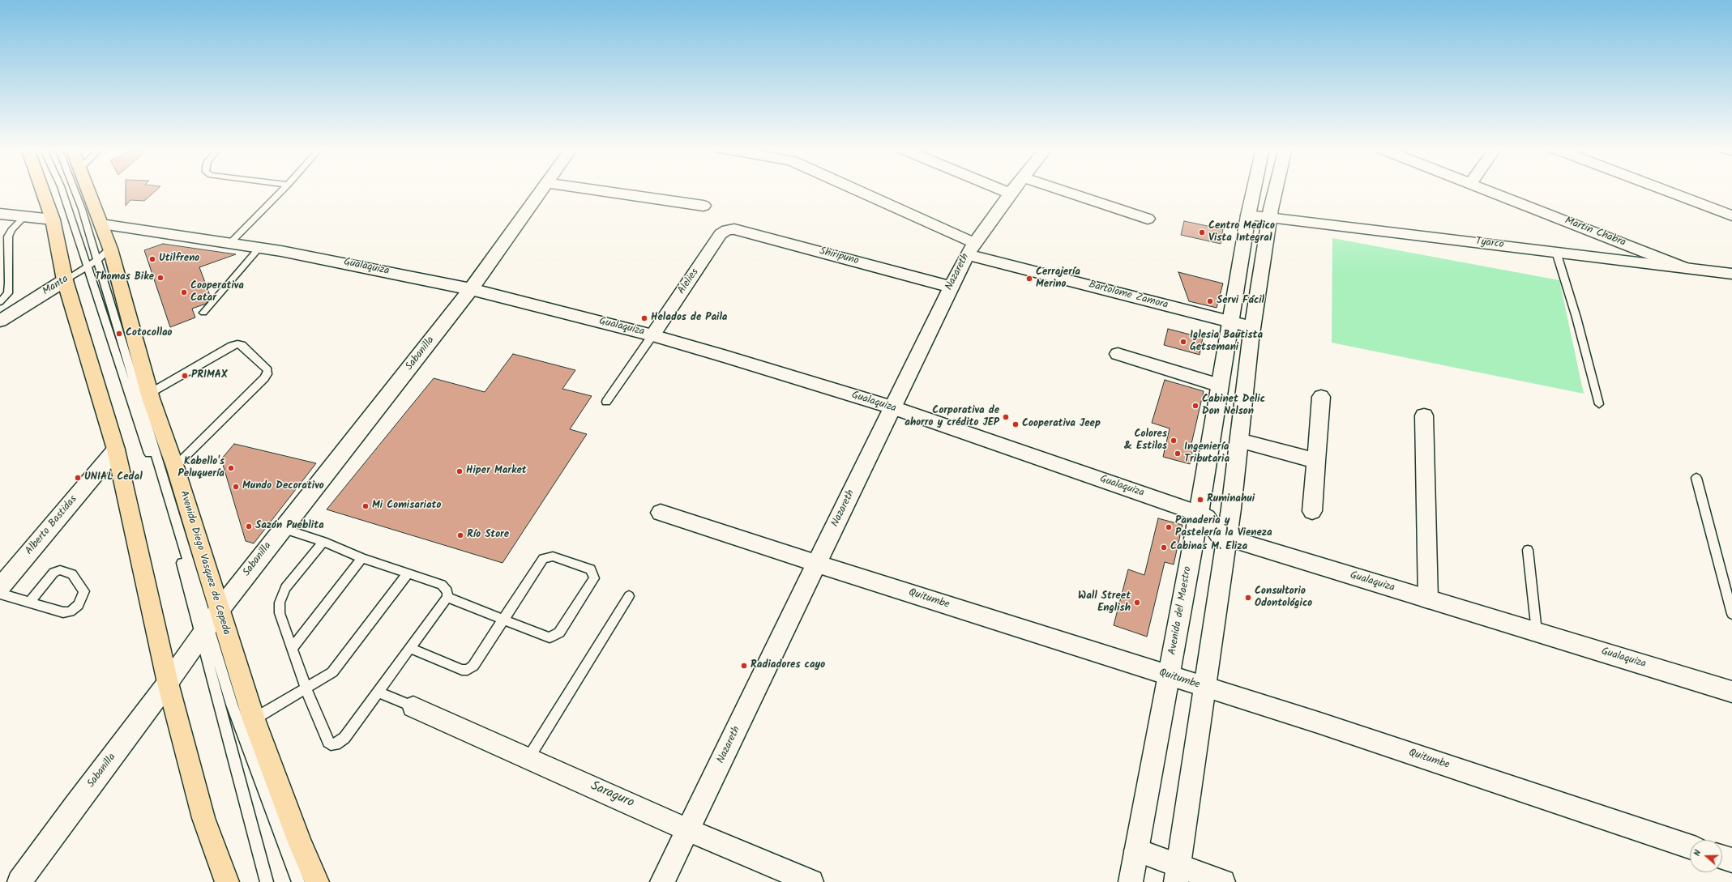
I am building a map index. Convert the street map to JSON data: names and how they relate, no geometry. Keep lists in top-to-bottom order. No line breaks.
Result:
{"streets":{"main road":["Avenida Diego Vasquez de Cepeda"],"street":["Martin Chabra","Tyarco","Shiripuno","Gualaquiza","Nazareth","Alelies","Manta","Bartolome Zamora","Sabanilla","Alberto Bastidas","Quitumbe","Avenida del Maestro","Saraguro"]},"crossings":[["Martin Chabra","Tyarco"],["Tyarco","Avenida del Maestro"],["Shiripuno","Nazareth"],["Shiripuno","Alelies"],["Gualaquiza","Nazareth"],["Gualaquiza","Alelies"],["Gualaquiza","Sabanilla"],["Gualaquiza","Avenida Diego Vasquez de Cepeda"],["Gualaquiza","Avenida del Maestro"],["Nazareth","Bartolome Zamora"],["Nazareth","Quitumbe"],["Nazareth","Saraguro"],["Manta","Avenida Diego Vasquez de Cepeda"],["Bartolome Zamora","Avenida del Maestro"],["Sabanilla","Avenida Diego Vasquez de Cepeda"],["Quitumbe","Avenida del Maestro"]],"places":["Centro Medico Vista Integral","Utilfreno","Thomas Bike","Cerrajería Merino","Cooperativa Catar","Servi Fácil","Helados de Paila","Cotocollao","Iglesia Bautista Getsemani","PRIMAX","Cabinet Delic Don Nelson","Corporativa de ahorro y crédito JEP","Cooperativa Jeep","Colores & Estilos","Ingeniería Tributaria","Kabello's Peluquería","Hiper Market","UNIAL Cedal","Mundo Decorativo","Ruminahui","Mi Comisariato","Sazón Pueblita","Panaderia y Pastelería la Vieneza","Río Store","Cabinas M. Eliza","Consultorio Odontológico","Wall Street English","Radiadores cayo"],"north":"left"}
